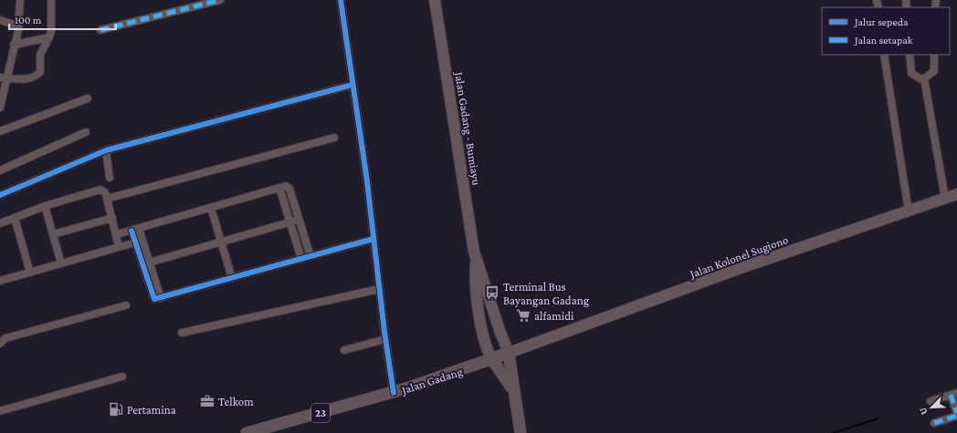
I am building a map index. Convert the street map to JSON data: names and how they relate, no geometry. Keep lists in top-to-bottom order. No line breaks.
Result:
{"streets":{"highway":["Jalan Gadang","23"],"main road":["Jalan Gadang - Bumiayu","Jalan Kolonel Sugiono"]},"crossings":[["Jalan Gadang - Bumiayu","Jalan Gadang"],["Jalan Kolonel Sugiono","Jalan Gadang"]],"places":{"bus stop":["Terminal Bus Bayangan Gadang"],"supermarket":["alfamidi"],"office":["Telkom"],"fuel station":["Pertamina"]},"legend":["Jalur sepeda","Jalan setapak"],"scale_bar":"100 m","north":"bottom left"}
